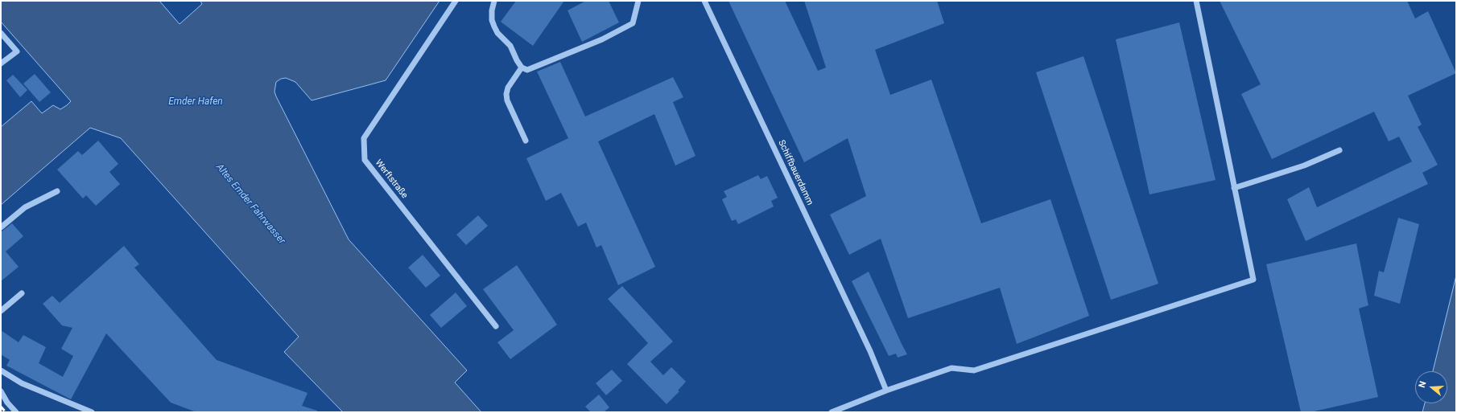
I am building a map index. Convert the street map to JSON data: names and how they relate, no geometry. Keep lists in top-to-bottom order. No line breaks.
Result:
{"streets":{"street":["Schiffbauerdamm","Werftstraße"]},"water":["Emder Hafen","Altes Emder Fahrwasser"],"north":"left"}
